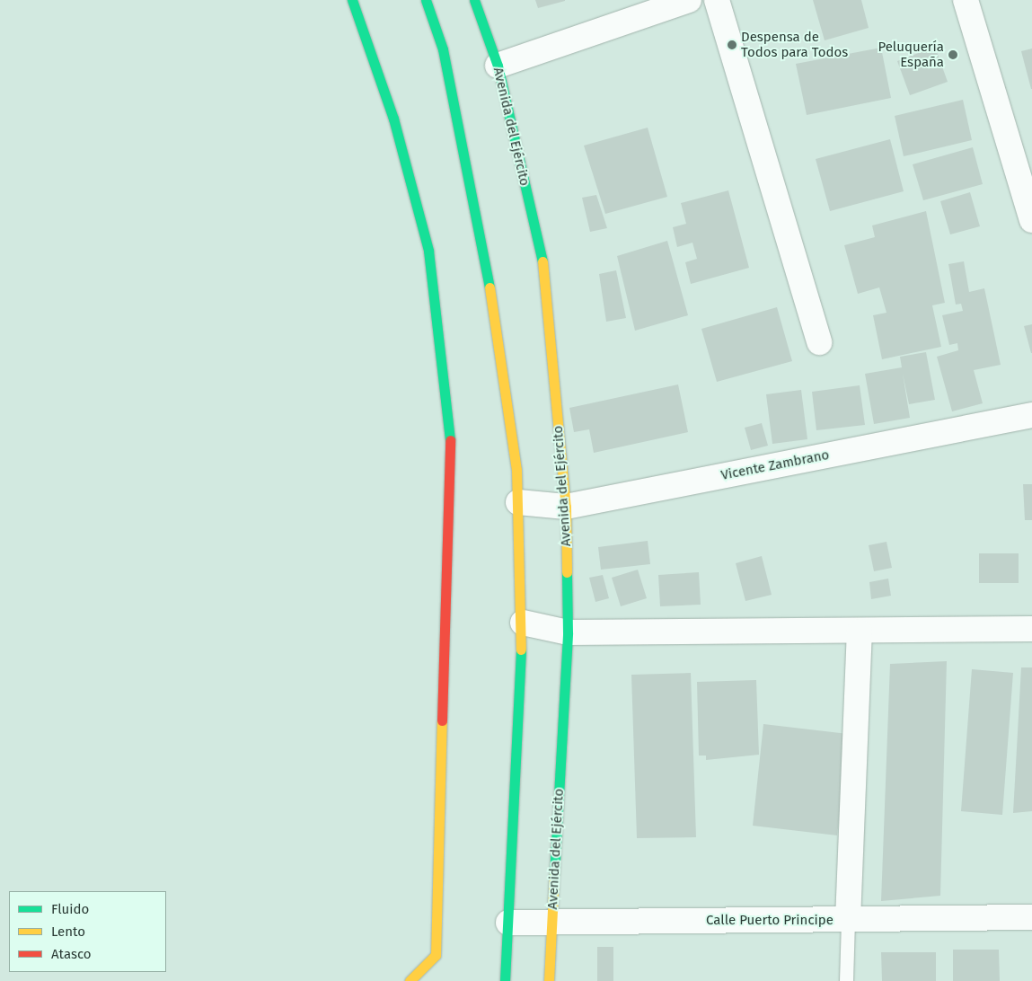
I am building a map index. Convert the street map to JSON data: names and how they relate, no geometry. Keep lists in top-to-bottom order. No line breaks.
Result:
{"streets":{"main road":["Avenida del Ejército"],"street":["Vicente Zambrano","Calle Puerto Principe"]},"crossings":[["Avenida del Ejército","Vicente Zambrano"],["Avenida del Ejército","Calle Puerto Principe"]],"places":["Despensa de Todos para Todos","Peluquería España"],"legend":["Fluido","Lento","Atasco"]}
